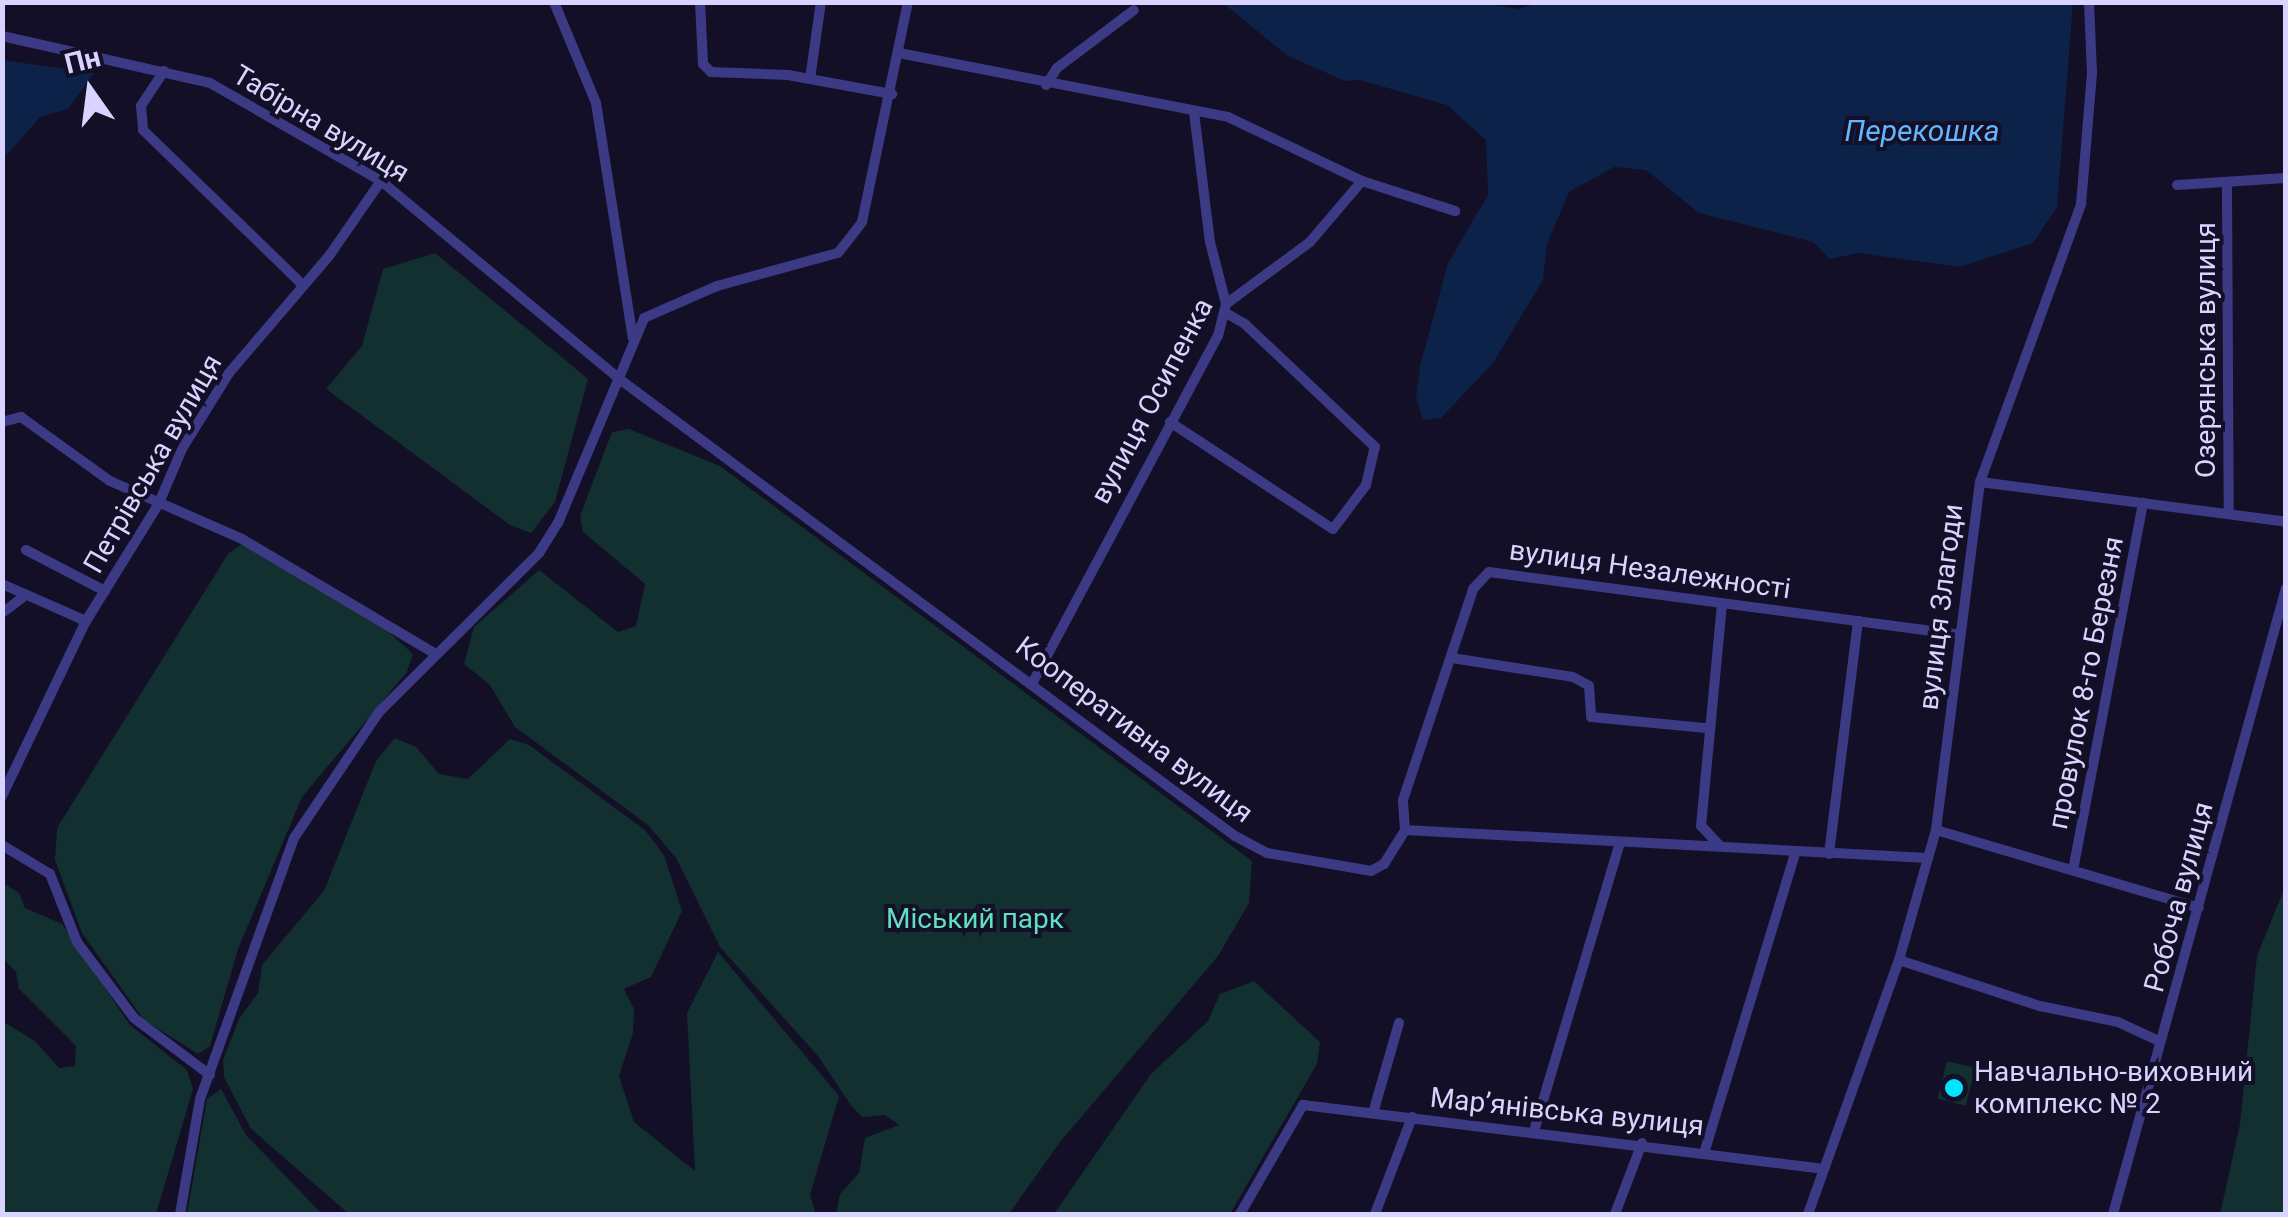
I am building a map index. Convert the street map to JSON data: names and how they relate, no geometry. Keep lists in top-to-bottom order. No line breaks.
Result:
{"streets":{"street":["Табірна вулиця","Озерянська вулиця","вулиця Осипенка","Петрівська вулиця","вулиця Незалежності","вулиця Злагоди","провулок 8-го Березня","Кооперативна вулиця","Робоча вулиця","Мар’янівська вулиця"]},"crossings":[["Табірна вулиця","Петрівська вулиця"],["Табірна вулиця","Кооперативна вулиця"],["вулиця Осипенка","Кооперативна вулиця"],["вулиця Незалежності","вулиця Злагоди"],["вулиця Незалежності","Кооперативна вулиця"],["вулиця Злагоди","Мар’янівська вулиця"]],"water":["Перекошка"],"parks":["Міський парк"],"places":["Навчально-виховний комплекс № 2"],"north":"top"}
